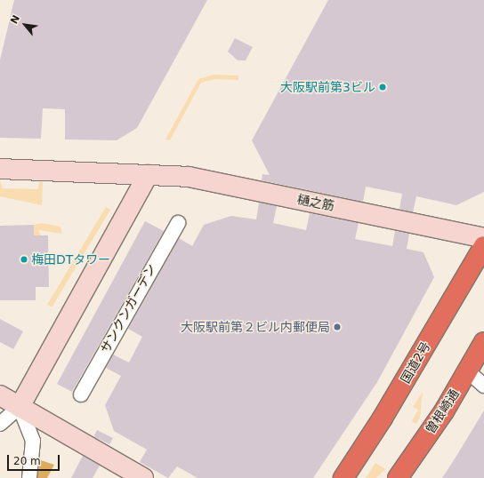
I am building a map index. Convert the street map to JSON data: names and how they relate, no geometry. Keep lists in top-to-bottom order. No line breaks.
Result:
{"streets":{"highway":["国道2号","曽根崎通"],"street":["樋之筋","サンクンガーデン"]},"places":["大阪駅前第3ビル","梅田DTタワー","大阪駅前第２ビル内郵便局"],"scale_bar":"20 m","north":"top left"}
